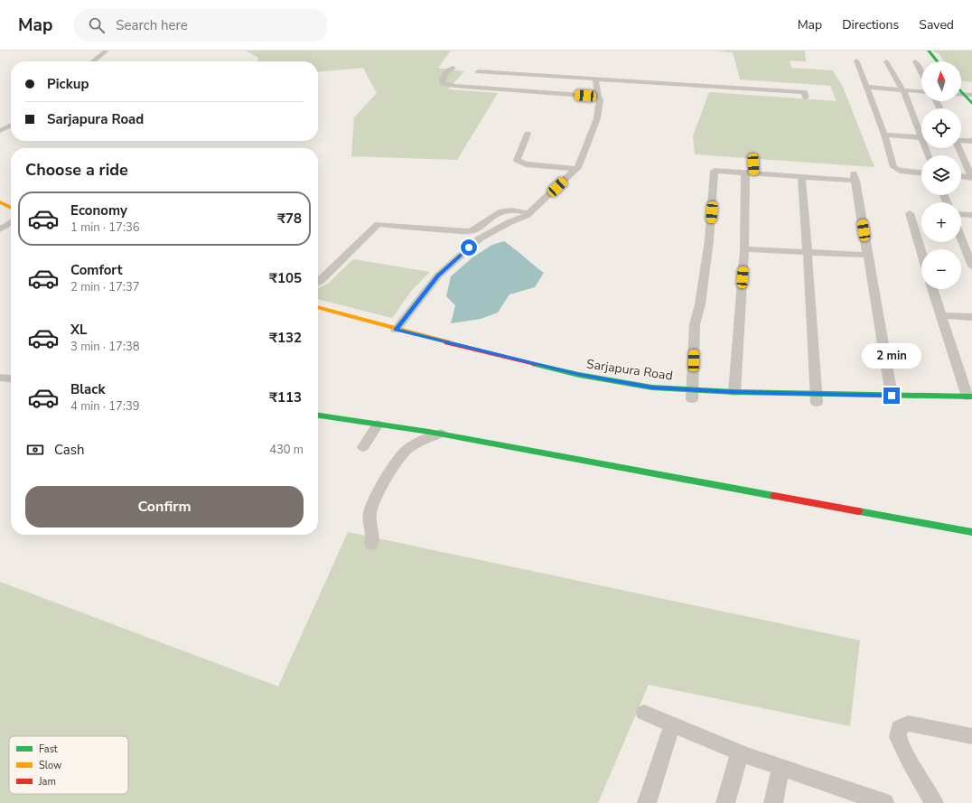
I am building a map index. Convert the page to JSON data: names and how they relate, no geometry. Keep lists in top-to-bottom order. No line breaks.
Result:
{"streets":{"main road":["Sarjapura Road"]},"legend":["Fast","Slow","Jam"],"north":"top","page":{"header":"Map","search":"Search here","nav":["Map","Directions","Saved"],"map_buttons":["+","−"],"banner":["Pickup","Sarjapura Road"],"heading":"Choose a ride","list":[{"name":"Economy","note":"1 min · 17:36","value":"₹78"},{"name":"Comfort","note":"2 min · 17:37","value":"₹105"},{"name":"XL","note":"3 min · 17:38","value":"₹132"},{"name":"Black","note":"4 min · 17:39","value":"₹113"}],"bubble":"2 min","pay":["Cash","430 m"],"buttons":"Confirm"}}
